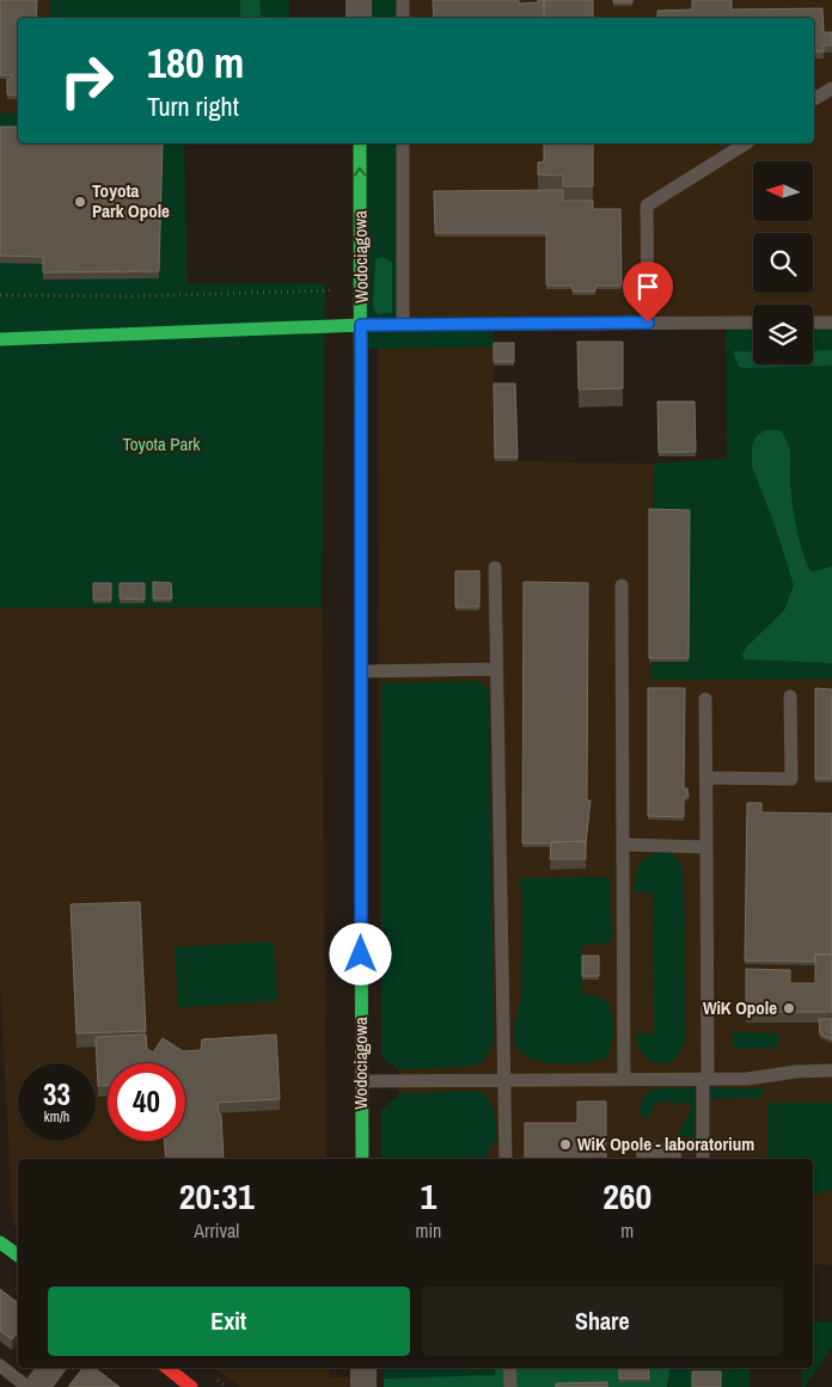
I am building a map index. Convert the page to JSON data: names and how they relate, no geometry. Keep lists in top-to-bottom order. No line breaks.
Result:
{"streets":{"street":["Wodociągowa"]},"parks":["Toyota Park"],"places":["Toyota Park Opole","WiK Opole","WiK Opole - laboratorium"],"north":"left","page":{"turn":["180 m","Turn right"],"speed":"33 km/h","limit":"40","eta":["20:31","Arrival","1","min","260","m"],"buttons":["Exit","Share"]}}
